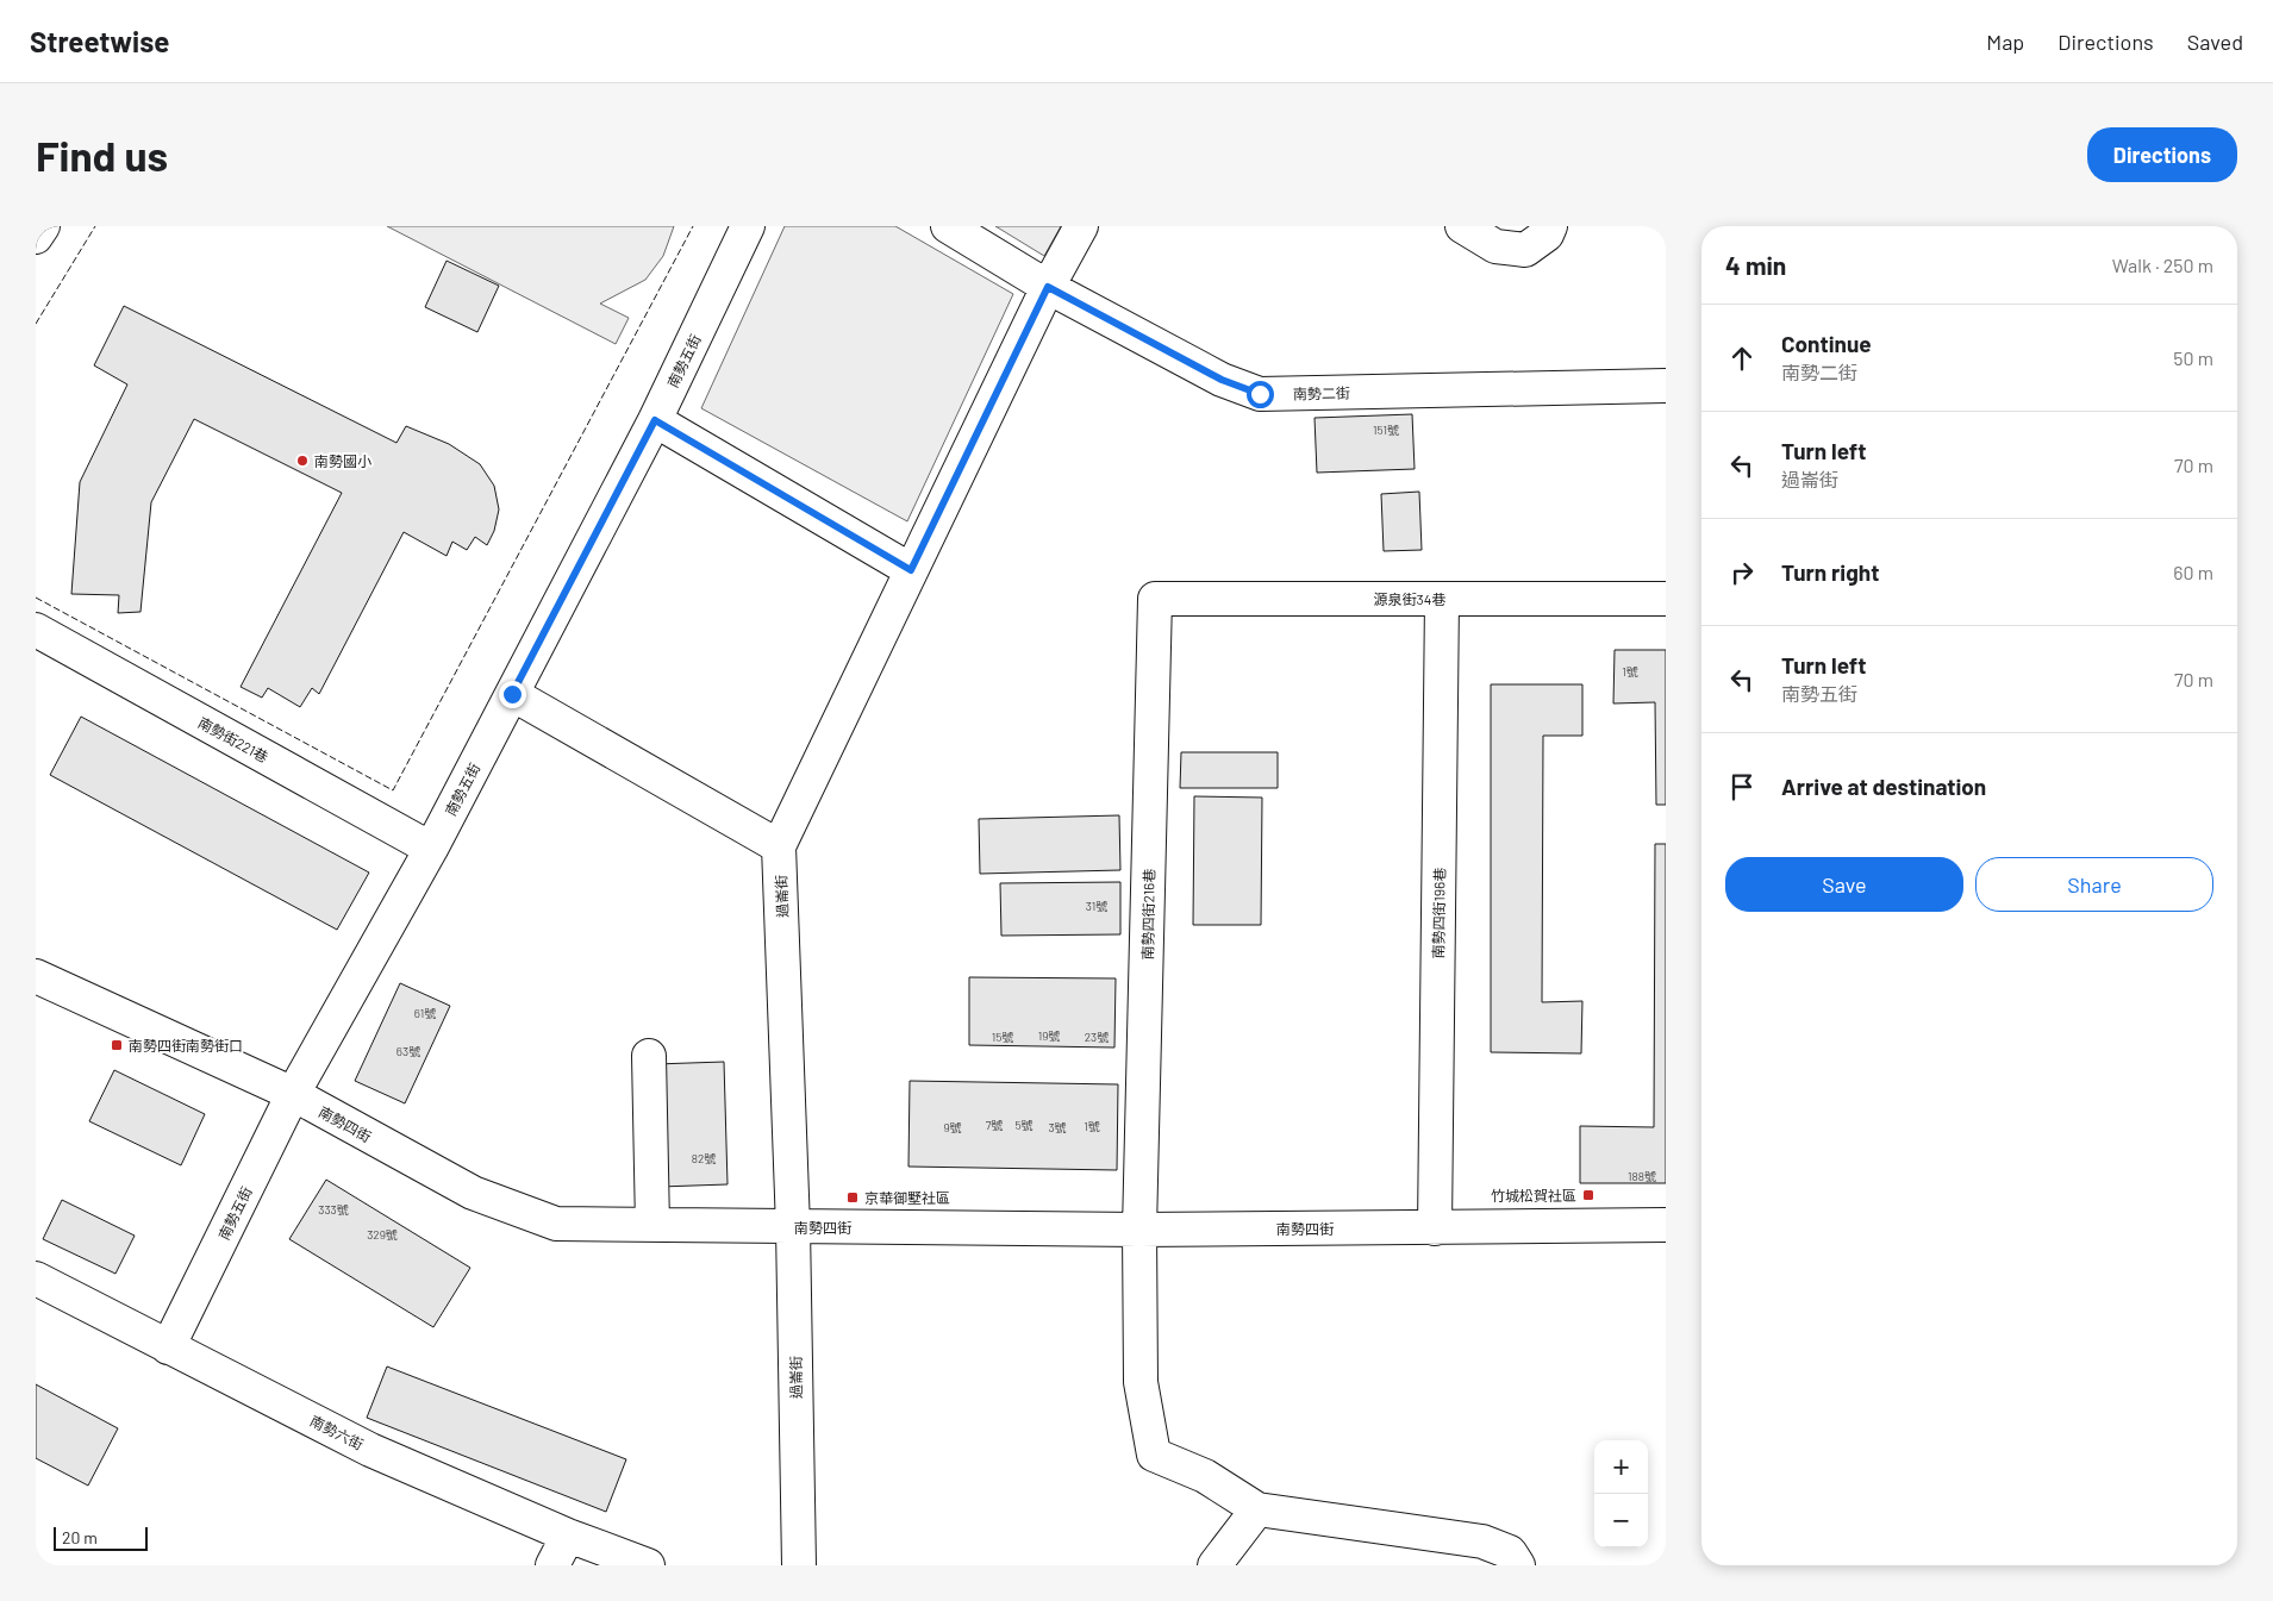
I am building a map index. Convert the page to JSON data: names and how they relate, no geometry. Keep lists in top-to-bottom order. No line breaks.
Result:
{"streets":{"street":["南勢五街","南勢二街","源泉街34巷","南勢街221巷","過崙街","南勢四街196巷","南勢四街216巷","南勢四街","南勢六街"]},"crossings":[["南勢五街","南勢街221巷"],["南勢五街","南勢四街"],["南勢五街","南勢六街"],["南勢二街","過崙街"],["源泉街34巷","南勢四街196巷"],["源泉街34巷","南勢四街216巷"],["過崙街","南勢四街"],["南勢四街196巷","南勢四街"],["南勢四街216巷","南勢四街"]],"places":{"other":["南勢國小"],"transit":["南勢四街南勢街口","竹城松賀社區","京華御墅社區"]},"house_numbers":["151號","1號","31號","61號","19號","15號","23號","63號","7號","5號","1號","9號","3號","82號","188號","333號","329號"],"scale_bar":"20 m","page":{"header":"Streetwise","nav":["Map","Directions","Saved"],"buttons":["Directions",["Save","Share"]],"title":"Find us","heading":["4 min","Walk · 250 m"],"list":[["Continue","南勢二街","50 m"],["Turn left","過崙街","70 m"],["Turn right","60 m"],["Turn left","南勢五街","70 m"],"Arrive at destination"],"map_buttons":["+","−"],"scale":"20 m"}}
